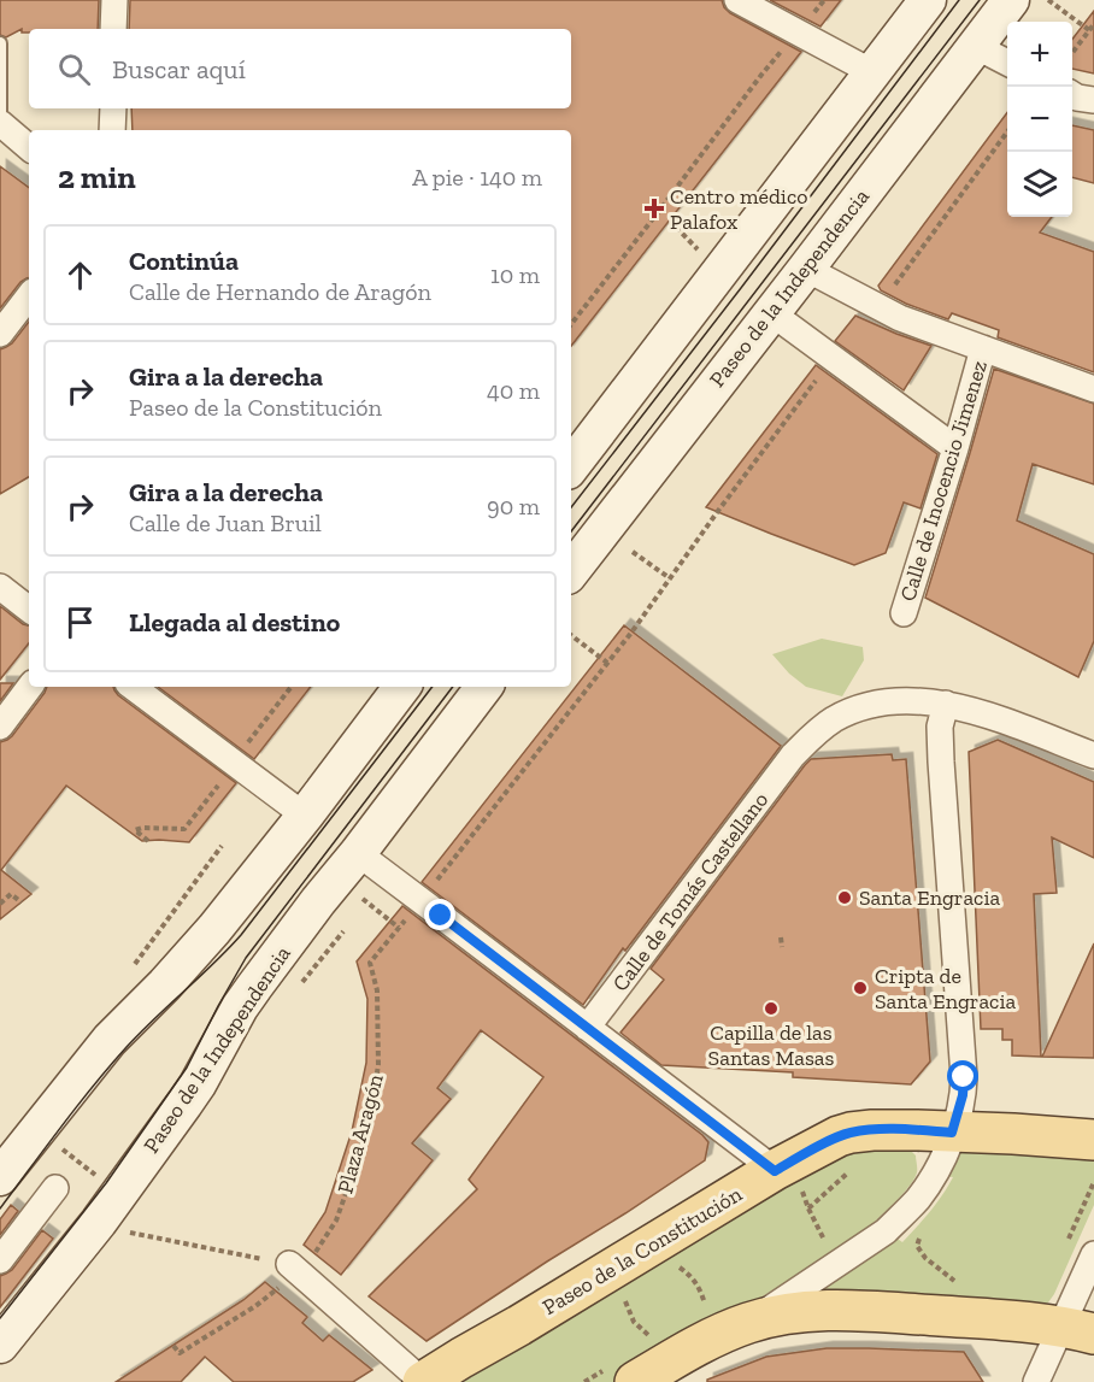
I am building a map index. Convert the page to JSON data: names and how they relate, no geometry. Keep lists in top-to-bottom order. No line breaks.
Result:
{"streets":{"main road":["Paseo de la Constitución"],"street":["Paseo de la Independencia","Calle de Inocencio Jimenez","Calle de Tomás Castellano"],"path":["Plaza Aragón"]},"places":{"health":["Centro médico Palafox"],"other":["Santa Engracia","Cripta de Santa Engracia","Capilla de las Santas Masas"]},"page":{"map_buttons":["+","−"],"search":"Buscar aquí","heading":["2 min","A pie · 140 m"],"list":[["Continúa","Calle de Hernando de Aragón","10 m"],["Gira a la derecha","Paseo de la Constitución","40 m"],["Gira a la derecha","Calle de Juan Bruil","90 m"],"Llegada al destino"]}}
